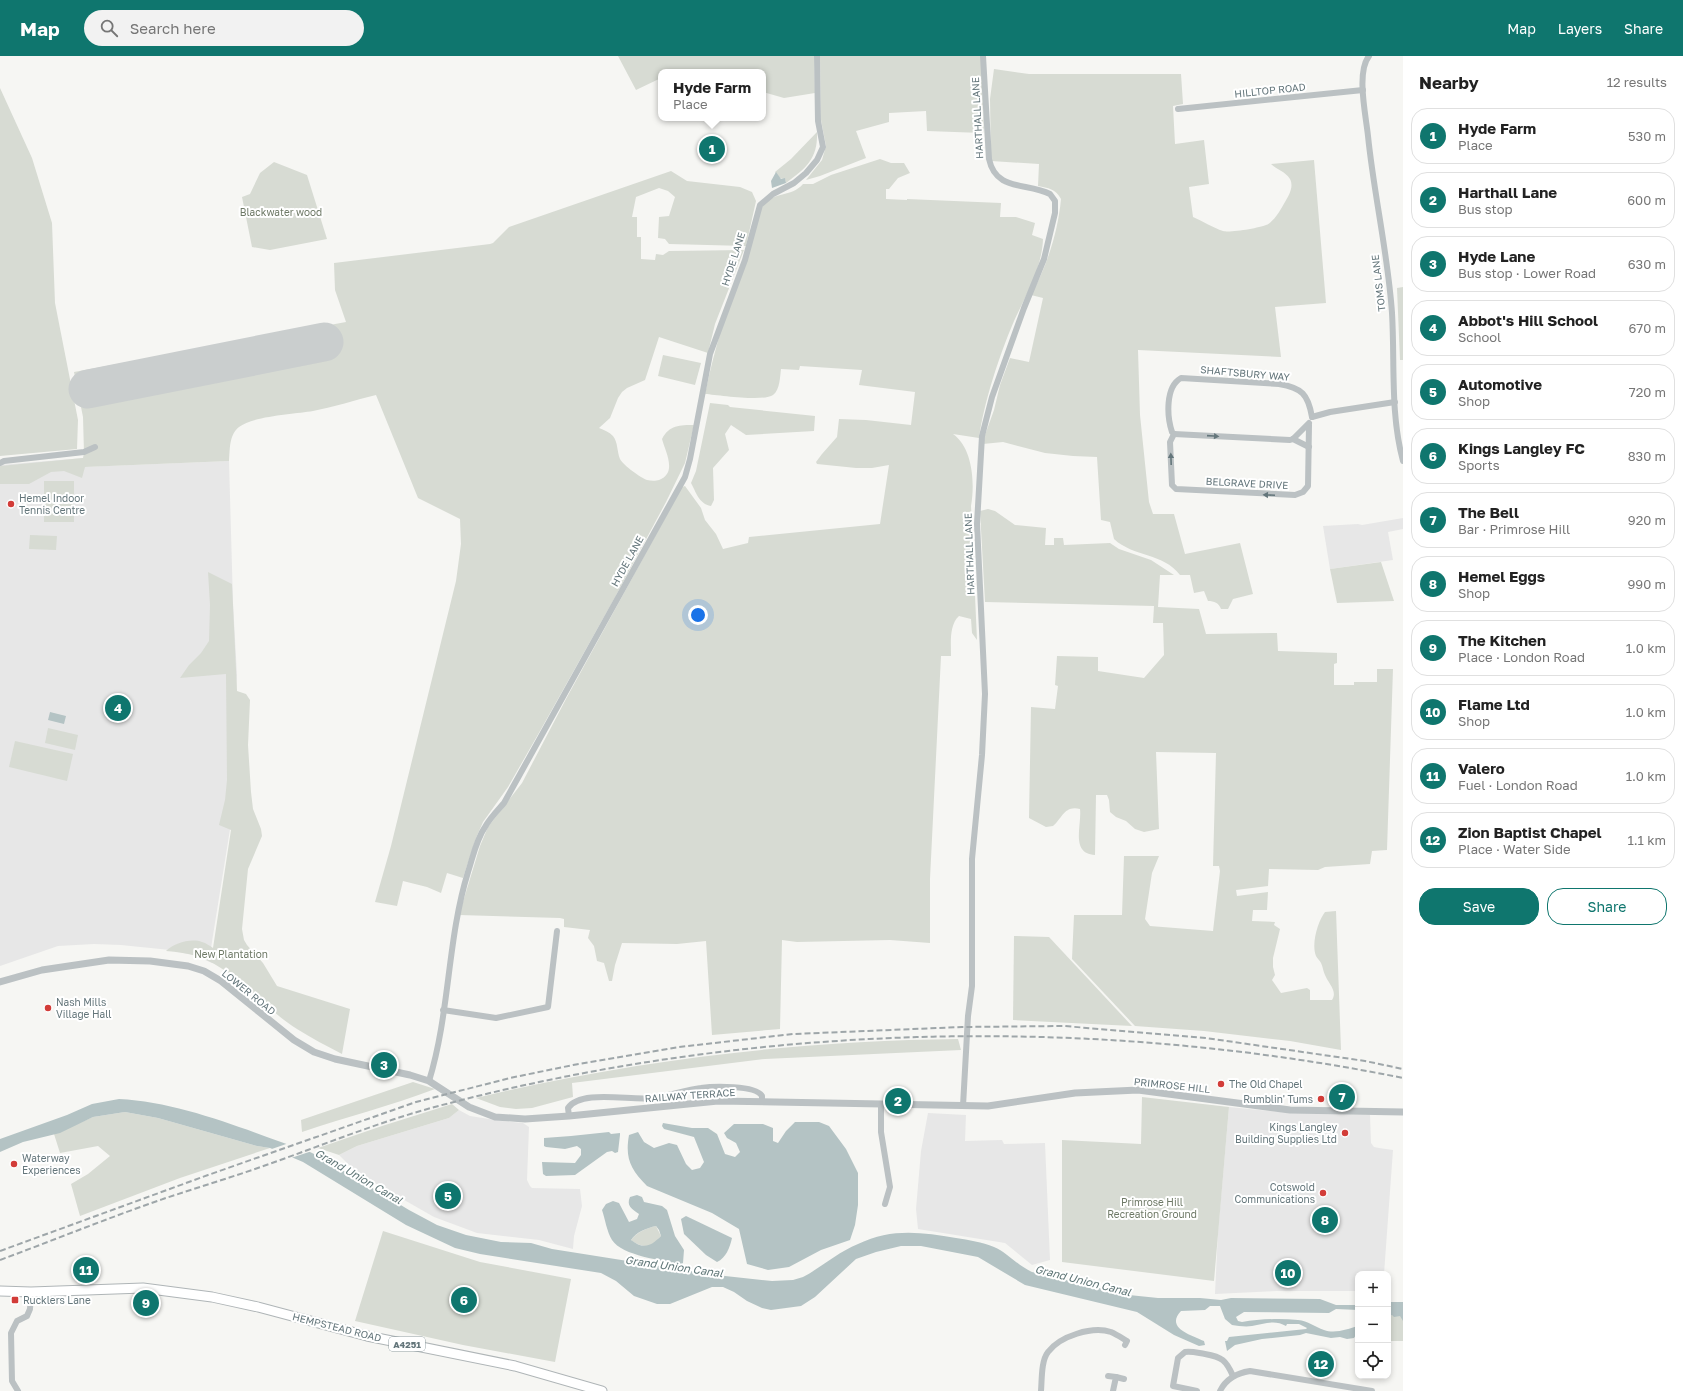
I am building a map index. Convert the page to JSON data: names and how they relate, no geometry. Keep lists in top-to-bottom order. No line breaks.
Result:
{"streets":{"main road":["HEMPSTEAD ROAD","A4251"],"street":["HILLTOP ROAD","HARTHALL LANE","HYDE LANE","TOMS LANE","SHAFTSBURY WAY","BELGRAVE DRIVE","LOWER ROAD","PRIMROSE HILL","RAILWAY TERRACE"]},"crossings":[["HILLTOP ROAD","TOMS LANE"],["HARTHALL LANE","PRIMROSE HILL"],["HARTHALL LANE","RAILWAY TERRACE"],["HYDE LANE","LOWER ROAD"],["HYDE LANE","RAILWAY TERRACE"],["SHAFTSBURY WAY","BELGRAVE DRIVE"],["LOWER ROAD","RAILWAY TERRACE"],["PRIMROSE HILL","RAILWAY TERRACE"],["HEMPSTEAD ROAD","A4251"]],"water":["Grand Union Canal"],"parks":["Blackwater wood","New Plantation","Primrose Hill Recreation Ground"],"places":{"other":["Hemel Indoor Tennis Centre","Nash Mills Village Hall","The Old Chapel","Rumblin' Tums","Kings Langley Building Supplies Ltd","Waterway Experiences","Cotswold Communications"],"transit":["Rucklers Lane"]},"page":{"header":"Map","search":"Search here","nav":["Map","Layers","Share"],"heading":["Nearby","12 results"],"popup":["Hyde Farm","Place"],"list":[{"mark":"1","name":"Hyde Farm","note":"Place","value":"530 m"},{"mark":"2","name":"Harthall Lane","note":"Bus stop","value":"600 m"},{"mark":"3","name":"Hyde Lane","note":"Bus stop · Lower Road","value":"630 m"},{"mark":"4","name":"Abbot's Hill School","note":"School","value":"670 m"},{"mark":"5","name":"Automotive","note":"Shop","value":"720 m"},{"mark":"6","name":"Kings Langley FC","note":"Sports","value":"830 m"},{"mark":"7","name":"The Bell","note":"Bar · Primrose Hill","value":"920 m"},{"mark":"8","name":"Hemel Eggs","note":"Shop","value":"990 m"},{"mark":"9","name":"The Kitchen","note":"Place · London Road","value":"1.0 km"},{"mark":"10","name":"Flame Ltd","note":"Shop","value":"1.0 km"},{"mark":"11","name":"Valero","note":"Fuel · London Road","value":"1.0 km"},{"mark":"12","name":"Zion Baptist Chapel","note":"Place · Water Side","value":"1.1 km"}],"pins":["1","4","3","7","2","5","8","11","10","6","9","12"],"buttons":["Save","Share"],"map_buttons":["+","−"]}}
